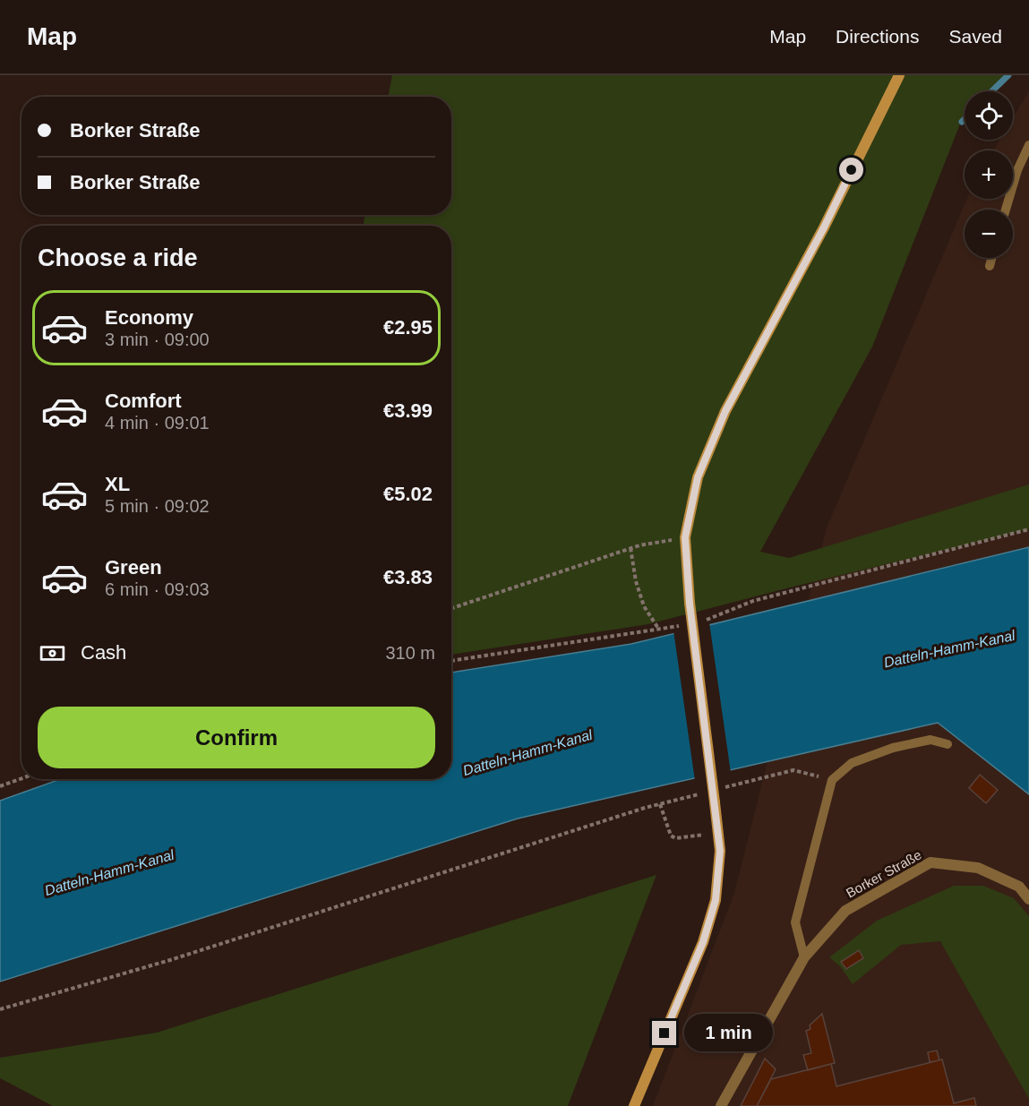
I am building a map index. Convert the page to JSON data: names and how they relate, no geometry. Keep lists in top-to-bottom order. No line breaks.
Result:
{"streets":{"street":["Borker Straße"]},"water":["Datteln-Hamm-Kanal"],"page":{"header":"Map","nav":["Map","Directions","Saved"],"map_buttons":["+","−"],"banner":["Borker Straße","Borker Straße"],"heading":"Choose a ride","list":[{"name":"Economy","note":"3 min · 09:00","value":"€2.95"},{"name":"Comfort","note":"4 min · 09:01","value":"€3.99"},{"name":"XL","note":"5 min · 09:02","value":"€5.02"},{"name":"Green","note":"6 min · 09:03","value":"€3.83"}],"pay":["Cash","310 m"],"buttons":"Confirm","bubble":"1 min"}}
